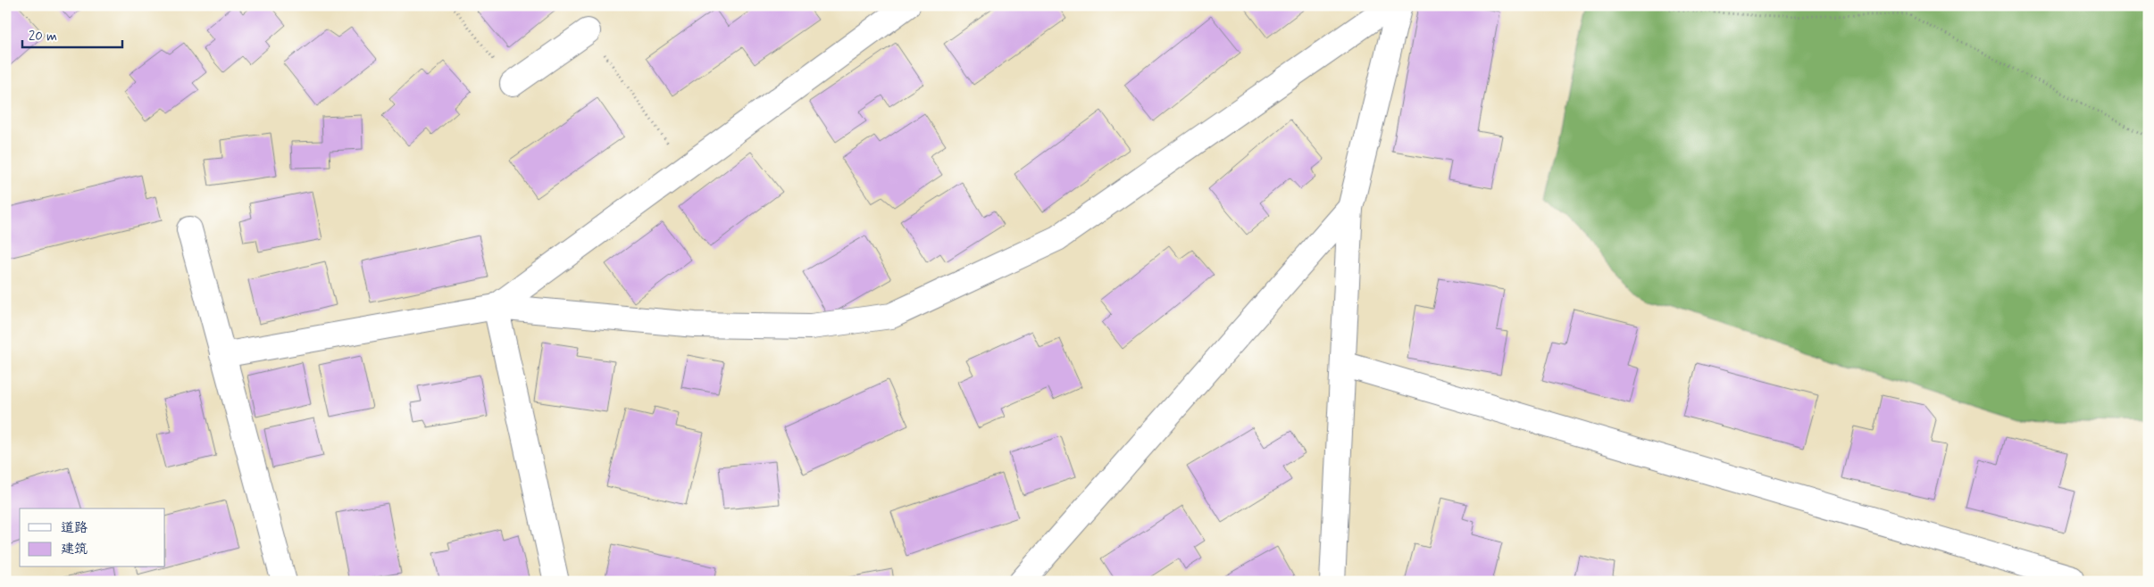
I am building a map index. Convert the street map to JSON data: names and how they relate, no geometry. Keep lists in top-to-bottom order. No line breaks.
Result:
{"legend":["道路","建筑"],"scale_bar":"20 m"}
